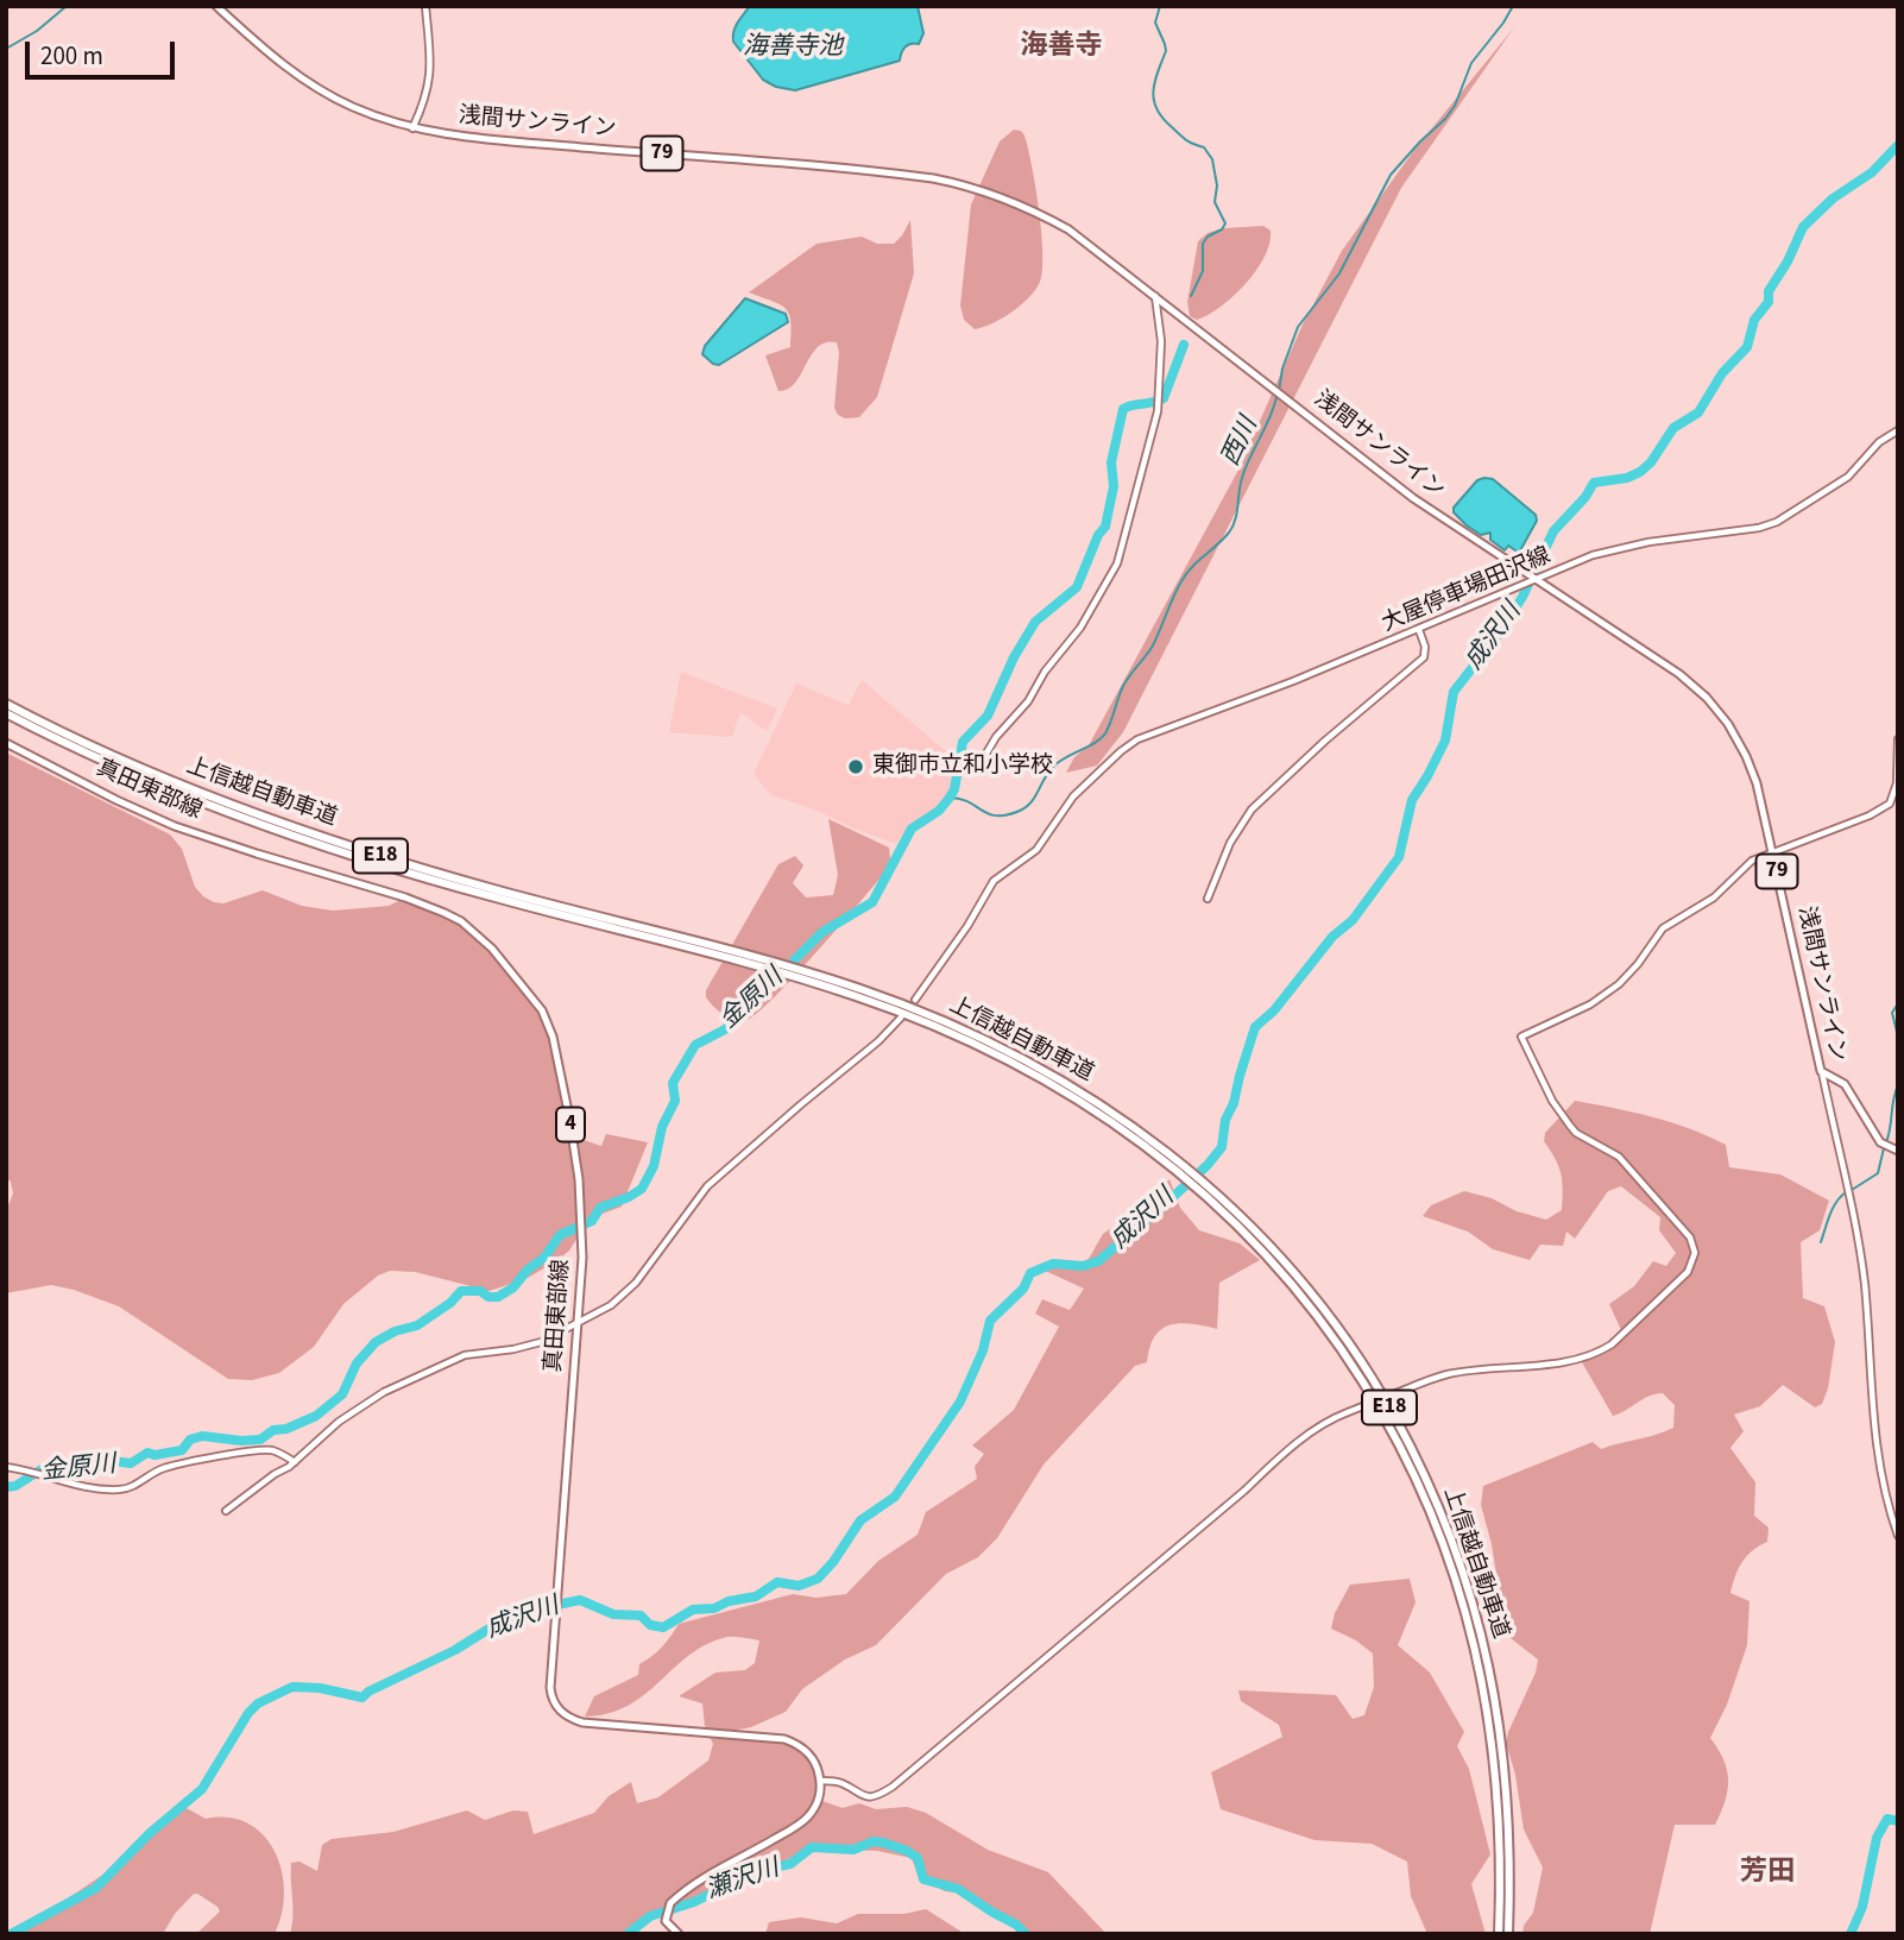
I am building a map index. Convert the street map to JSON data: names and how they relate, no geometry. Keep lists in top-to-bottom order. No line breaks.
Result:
{"streets":{"highway":["上信越自動車道","E18"],"main road":["浅間サンライン","79","真田東部線","4"],"street":["大屋停車場田沢線"]},"crossings":[["浅間サンライン","大屋停車場田沢線"]],"districts":["海善寺","芳田"],"water":["海善寺池","西川","成沢川","金原川","瀬沢川"],"places":["東御市立和小学校"],"scale_bar":"200 m"}
